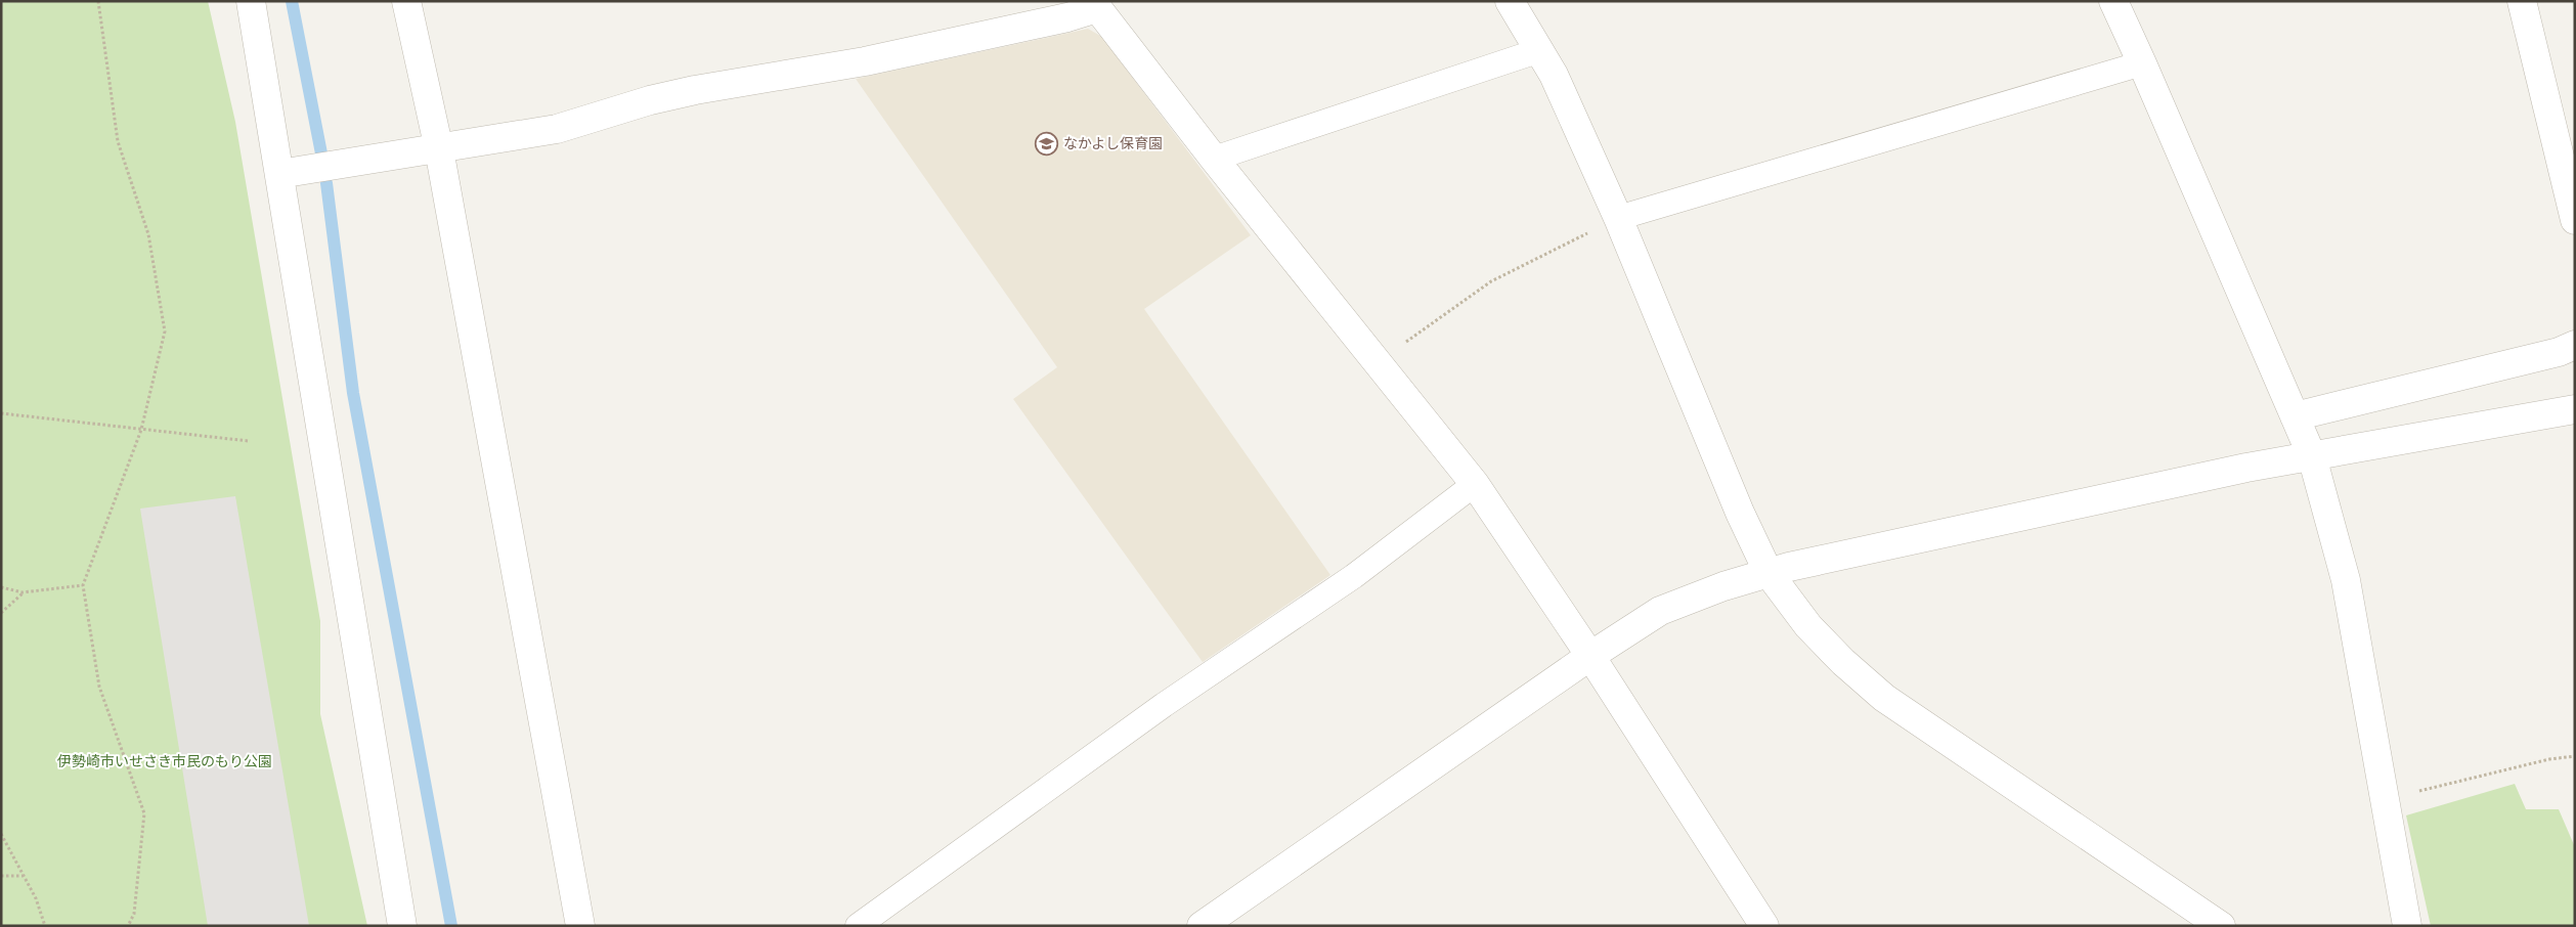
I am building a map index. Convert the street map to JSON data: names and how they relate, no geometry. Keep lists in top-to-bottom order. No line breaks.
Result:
{"parks":["伊勢崎市いせさき市民のもり公園"],"places":{"school or university":["なかよし保育園"]}}
